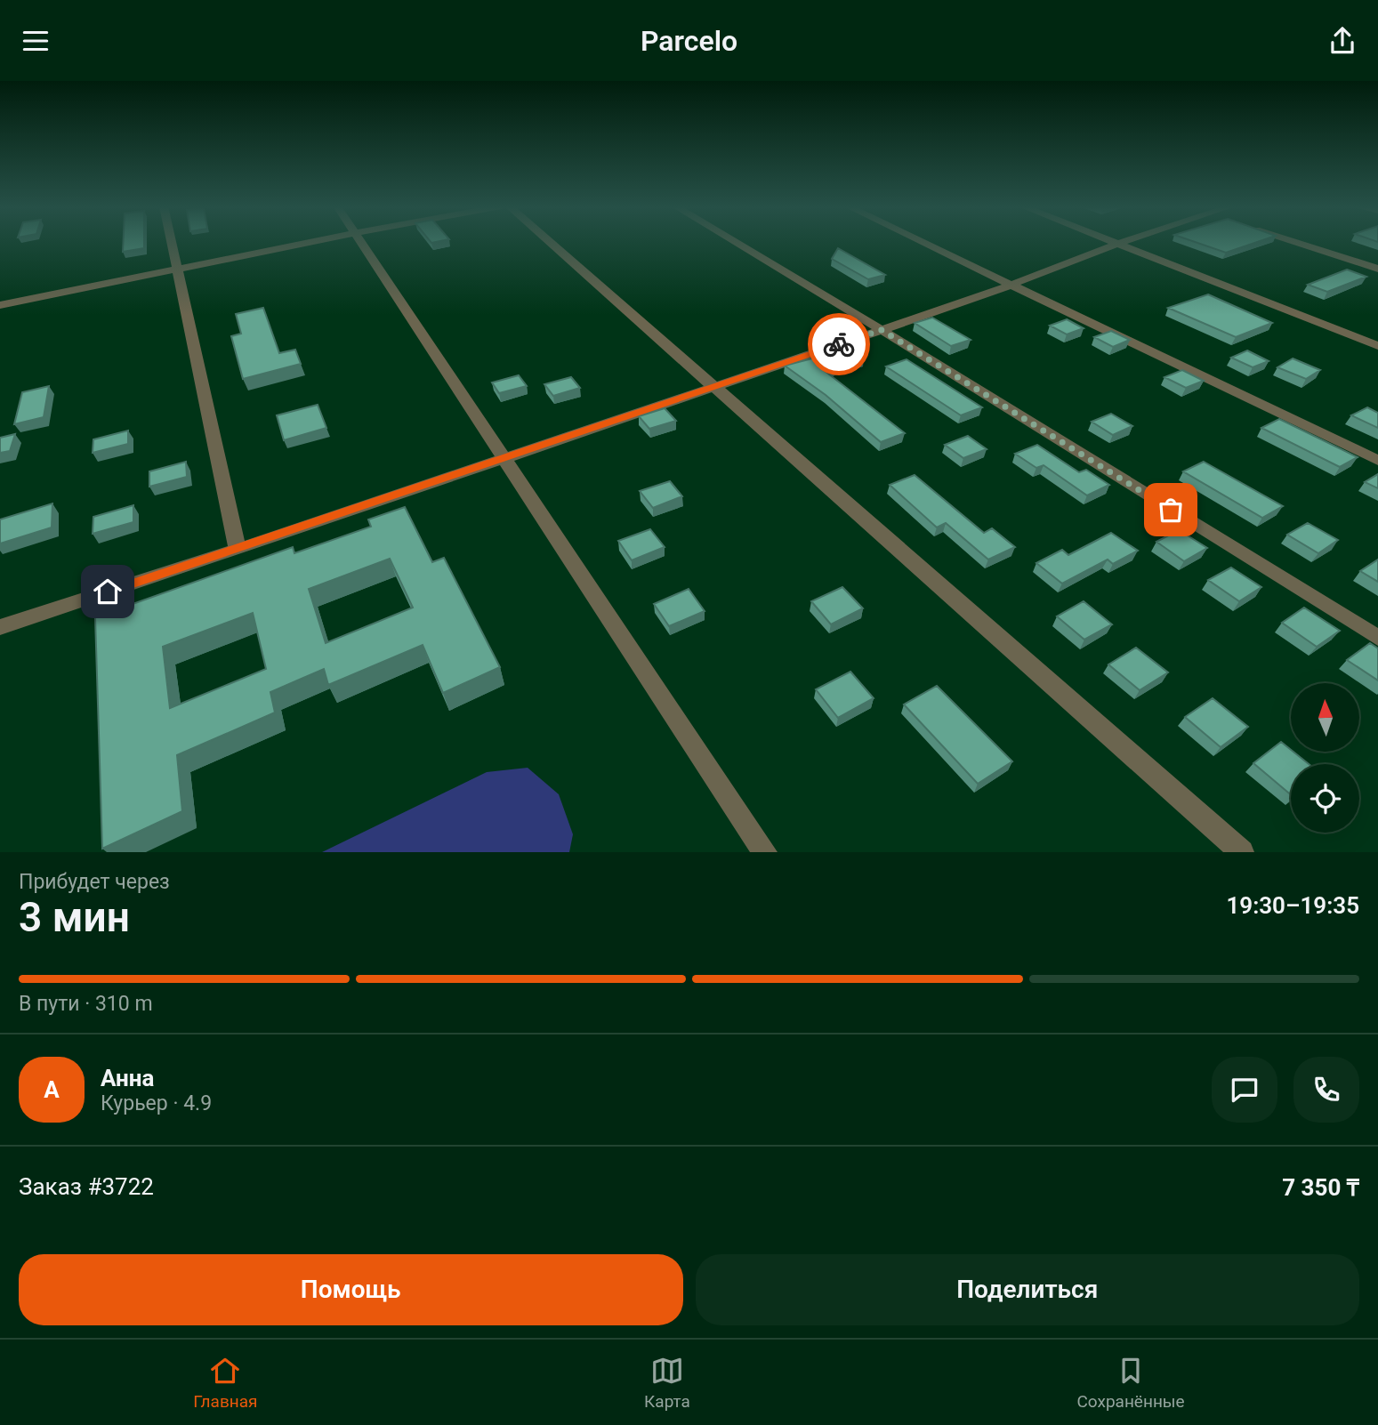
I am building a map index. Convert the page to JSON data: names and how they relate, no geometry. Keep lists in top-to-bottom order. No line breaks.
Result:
{"north":"top","page":{"header":"Parcelo","heading":["3 мин","Прибудет через","19:30–19:35"],"panel":["Анна","Курьер · 4.9","Заказ #3722","7 350 ₸"],"bar":"В пути · 310 m","round":"А","buttons":["Помощь","Поделиться"],"tabs":["Главная","Карта","Сохранённые"]}}
